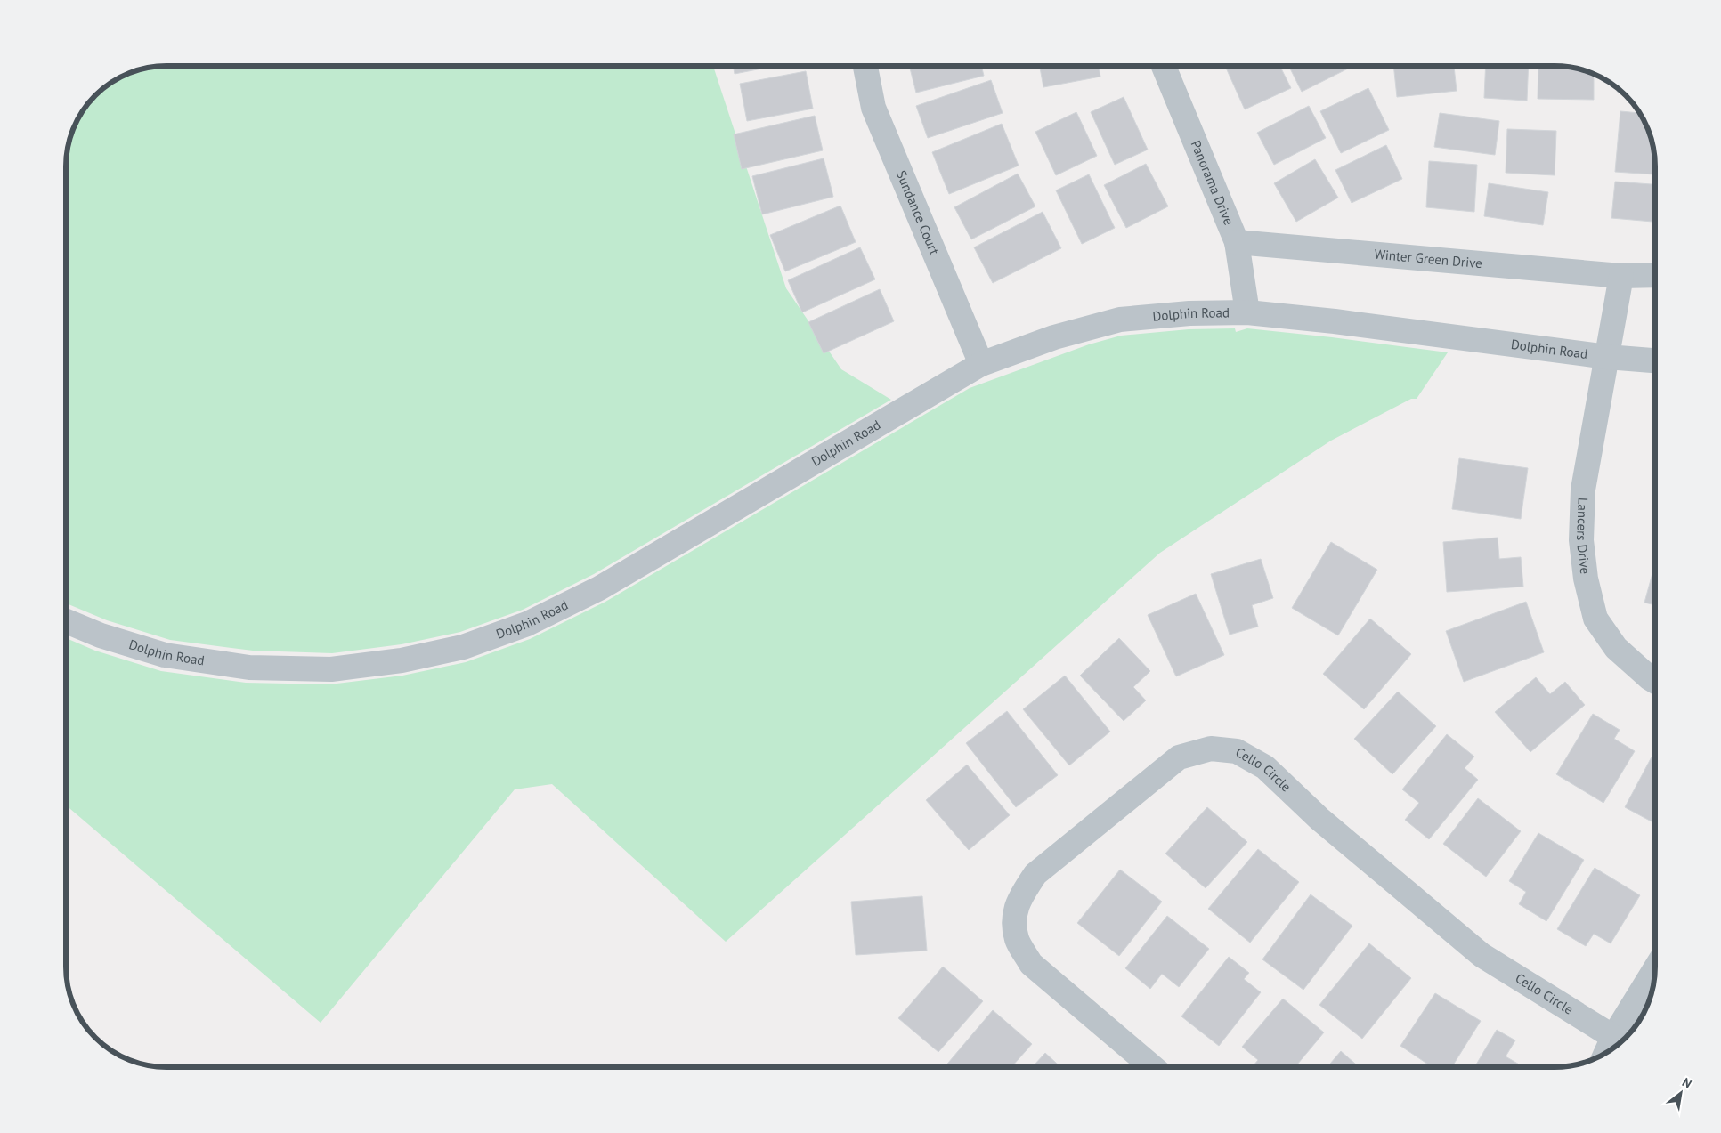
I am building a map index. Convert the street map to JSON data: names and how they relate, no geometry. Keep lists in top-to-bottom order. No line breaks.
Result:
{"streets":{"street":["Panorama Drive","Sundance Court","Winter Green Drive","Dolphin Road","Lancers Drive","Cello Circle"]},"crossings":[["Panorama Drive","Winter Green Drive"],["Panorama Drive","Dolphin Road"],["Sundance Court","Dolphin Road"],["Dolphin Road","Lancers Drive"]],"north":"top right"}
